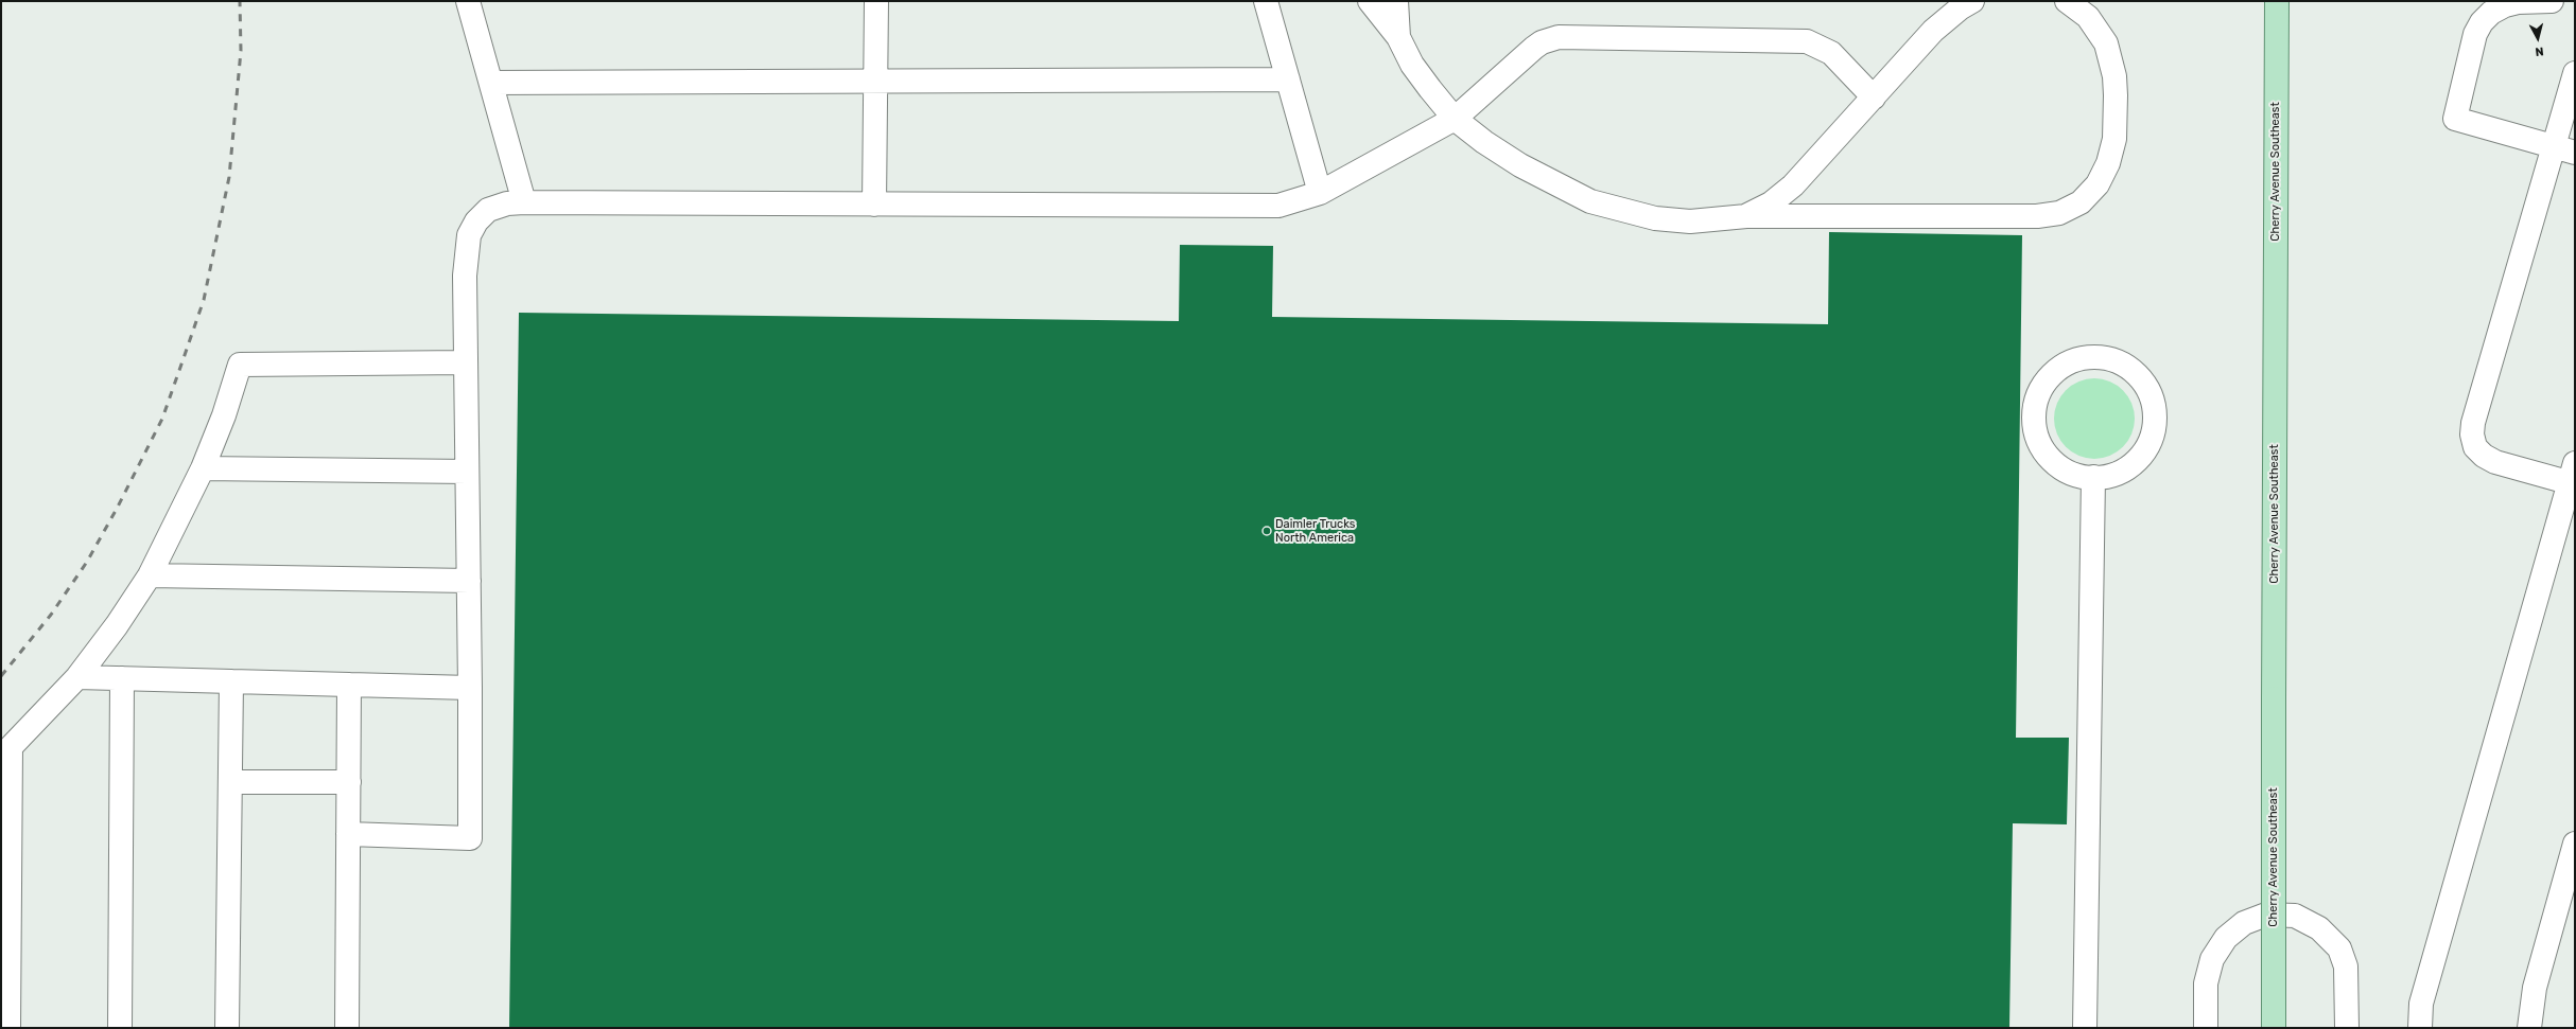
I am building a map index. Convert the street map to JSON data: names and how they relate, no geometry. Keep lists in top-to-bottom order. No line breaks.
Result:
{"streets":{"main road":["Cherry Avenue Southeast"]},"places":["Daimler Trucks North America"],"north":"bottom"}
